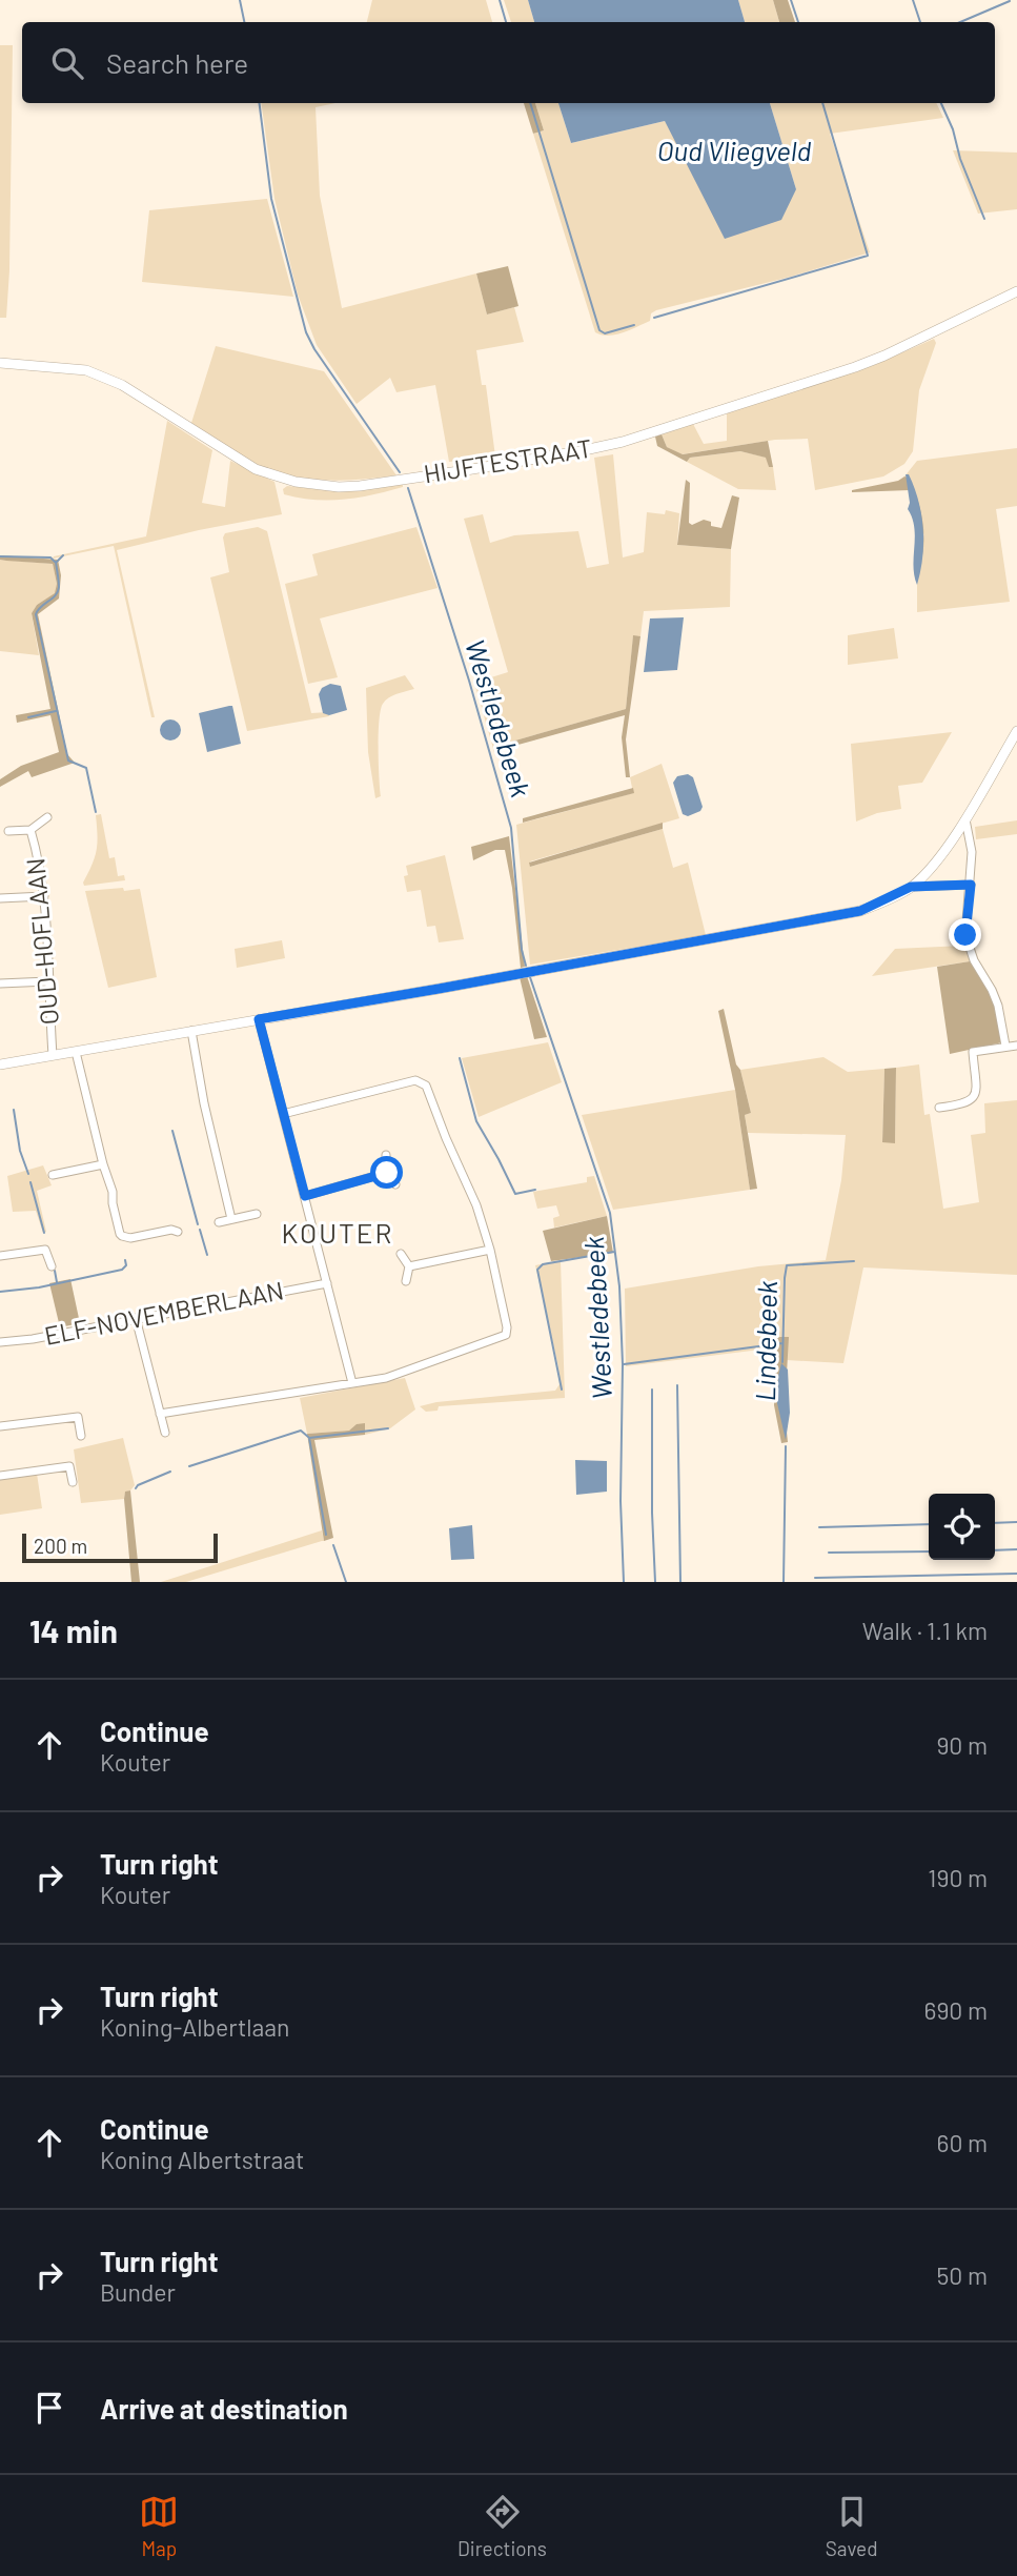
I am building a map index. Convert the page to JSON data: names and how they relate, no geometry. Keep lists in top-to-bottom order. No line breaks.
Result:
{"streets":{"street":["HIJFTESTRAAT","OUD-HOFLAAN","ELF-NOVEMBERLAAN"]},"districts":["KOUTER"],"water":["Oud Vliegveld","Westledebeek","Lindebeek"],"scale_bar":"200 m","page":{"search":"Search here","scale":"200 m","heading":["14 min","Walk · 1.1 km"],"list":[["Continue","Kouter","90 m"],["Turn right","Kouter","190 m"],["Turn right","Koning-Albertlaan","690 m"],["Continue","Koning Albertstraat","60 m"],["Turn right","Bunder","50 m"],"Arrive at destination"],"nav":["Map","Directions","Saved"]}}
